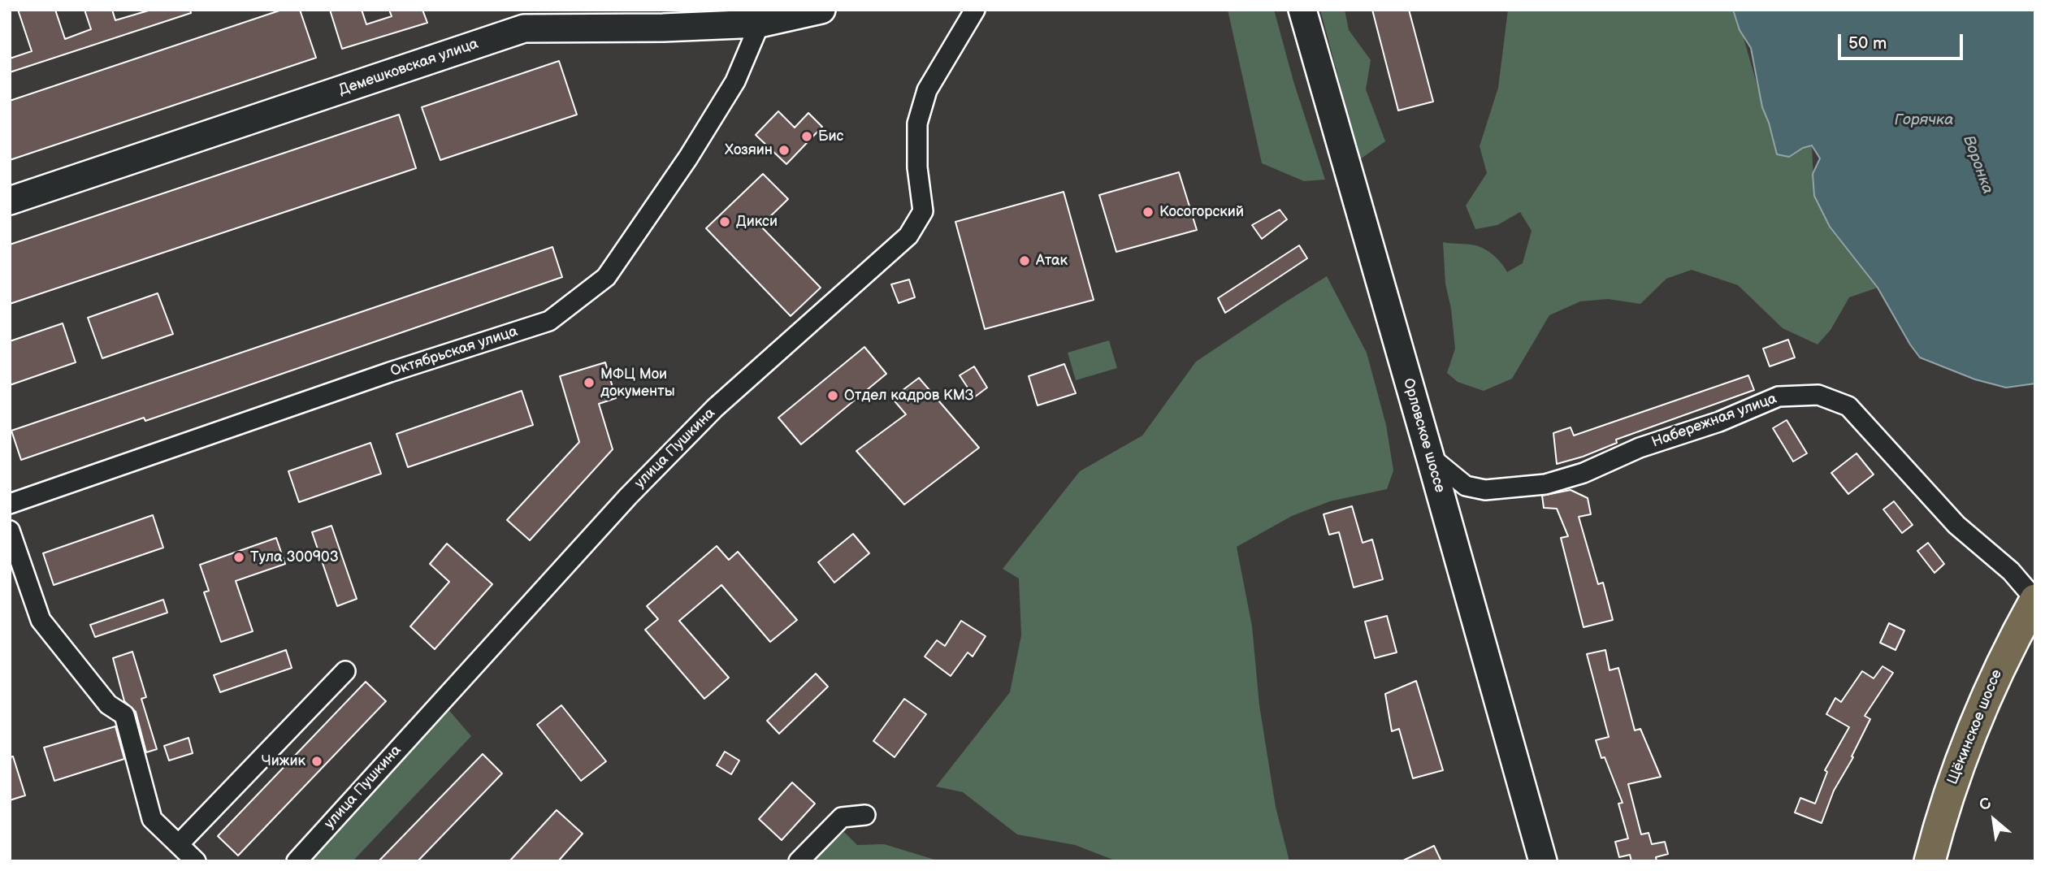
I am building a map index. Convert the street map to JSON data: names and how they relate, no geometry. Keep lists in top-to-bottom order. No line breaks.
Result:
{"streets":{"main road":["Демешковская улица","Орловское шоссе","Щёкинское шоссе"],"street":["Октябрьская улица","Набережная улица","улица Пушкина"]},"crossings":[["Демешковская улица","Октябрьская улица"],["Набережная улица","Орловское шоссе"],["Набережная улица","Щёкинское шоссе"]],"water":["Горячка","Воронка"],"places":["Бис","Хозяин","Косогорский","Дикси","Атак","МФЦ Мои документы","Отдел кадров КМЗ","Тула 300903","Чижик"],"scale_bar":"50 m","north":"top left"}
